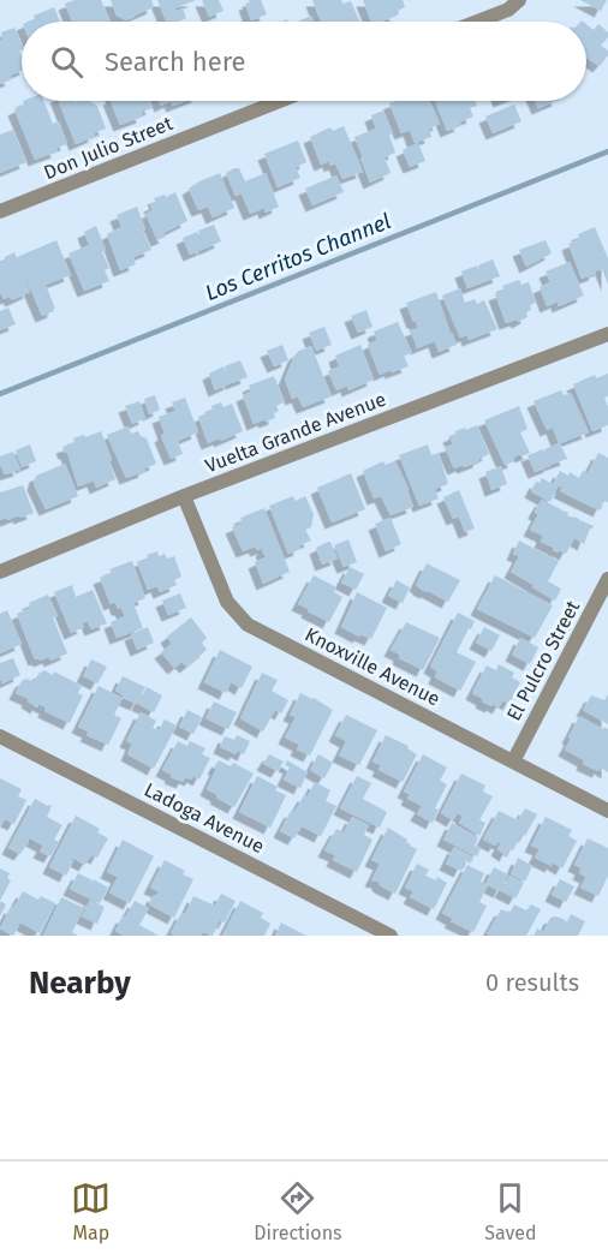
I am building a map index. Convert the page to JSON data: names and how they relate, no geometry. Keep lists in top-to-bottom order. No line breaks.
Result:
{"streets":{"street":["Don Julio Street","Vuelta Grande Avenue","El Pulcro Street","Knoxville Avenue","Ladoga Avenue"]},"crossings":[["Vuelta Grande Avenue","Knoxville Avenue"],["El Pulcro Street","Knoxville Avenue"]],"water":["Los Cerritos Channel"],"page":{"search":"Search here","heading":["Nearby","0 results"],"nav":["Map","Directions","Saved"]}}
